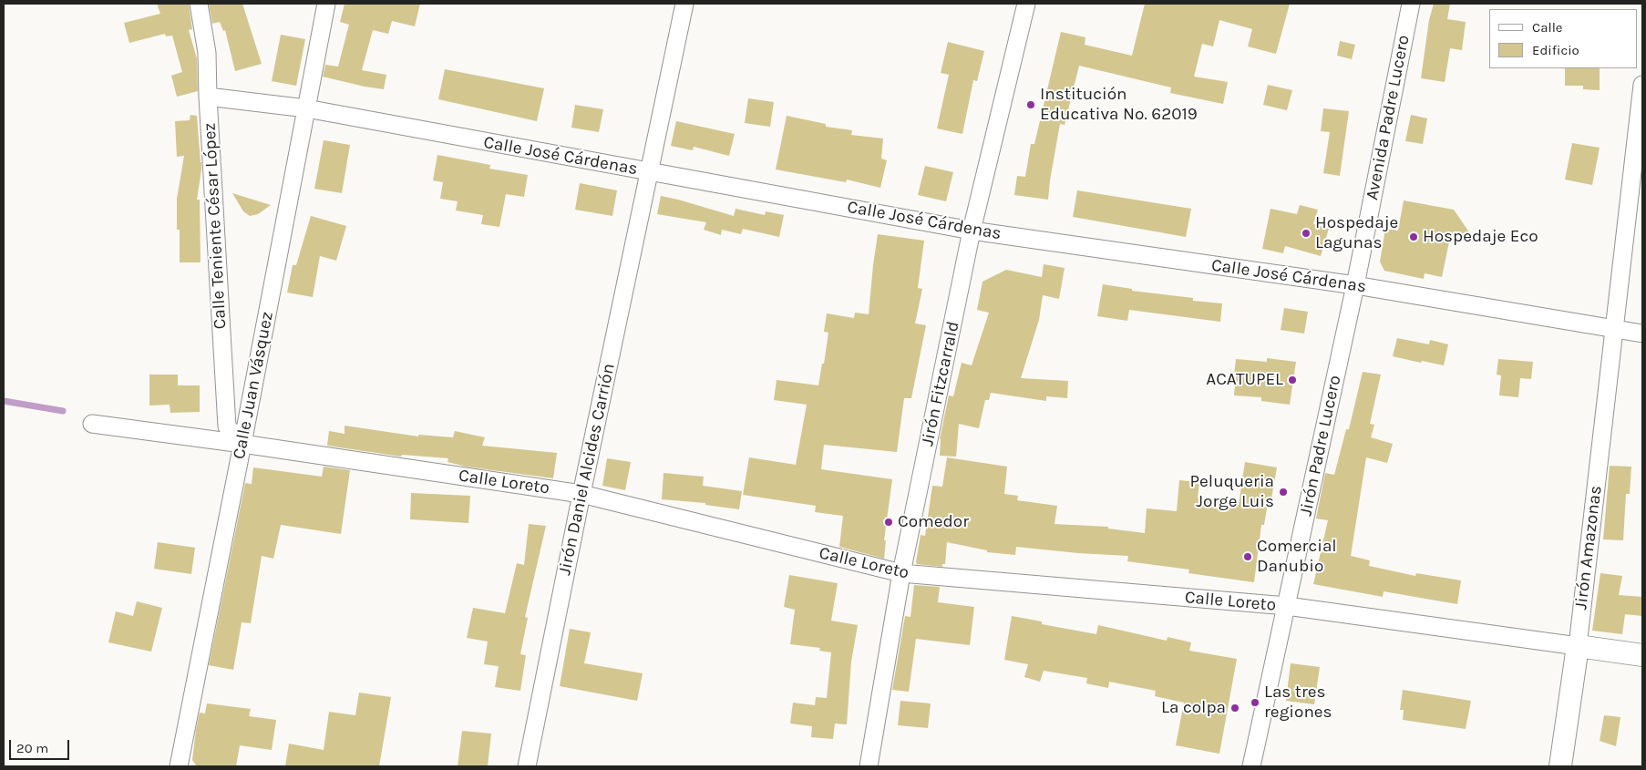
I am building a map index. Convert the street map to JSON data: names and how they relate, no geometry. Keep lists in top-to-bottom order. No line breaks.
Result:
{"streets":{"street":["Avenida Padre Lucero","Calle José Cárdenas","Calle Teniente César López","Jirón Fitzcarrald","Calle Juan Vásquez","Jirón Padre Lucero","Jirón Daniel Alcides Carrión","Calle Loreto","Jirón Amazonas"]},"crossings":[["Avenida Padre Lucero","Calle José Cárdenas"],["Avenida Padre Lucero","Jirón Padre Lucero"],["Calle José Cárdenas","Calle Teniente César López"],["Calle José Cárdenas","Jirón Fitzcarrald"],["Calle José Cárdenas","Calle Juan Vásquez"],["Calle José Cárdenas","Jirón Padre Lucero"],["Calle José Cárdenas","Jirón Daniel Alcides Carrión"],["Calle José Cárdenas","Jirón Amazonas"],["Calle Teniente César López","Calle Juan Vásquez"],["Calle Teniente César López","Calle Loreto"],["Jirón Fitzcarrald","Calle Loreto"],["Calle Juan Vásquez","Calle Loreto"],["Jirón Padre Lucero","Calle Loreto"],["Jirón Daniel Alcides Carrión","Calle Loreto"],["Calle Loreto","Jirón Amazonas"]],"places":["Institución Educativa No. 62019","Hospedaje Lagunas","Hospedaje Eco","ACATUPEL","Peluqueria Jorge Luis","Comedor","Comercial Danubio","Las tres regiones","La colpa"],"legend":["Calle","Edificio"],"scale_bar":"20 m"}
